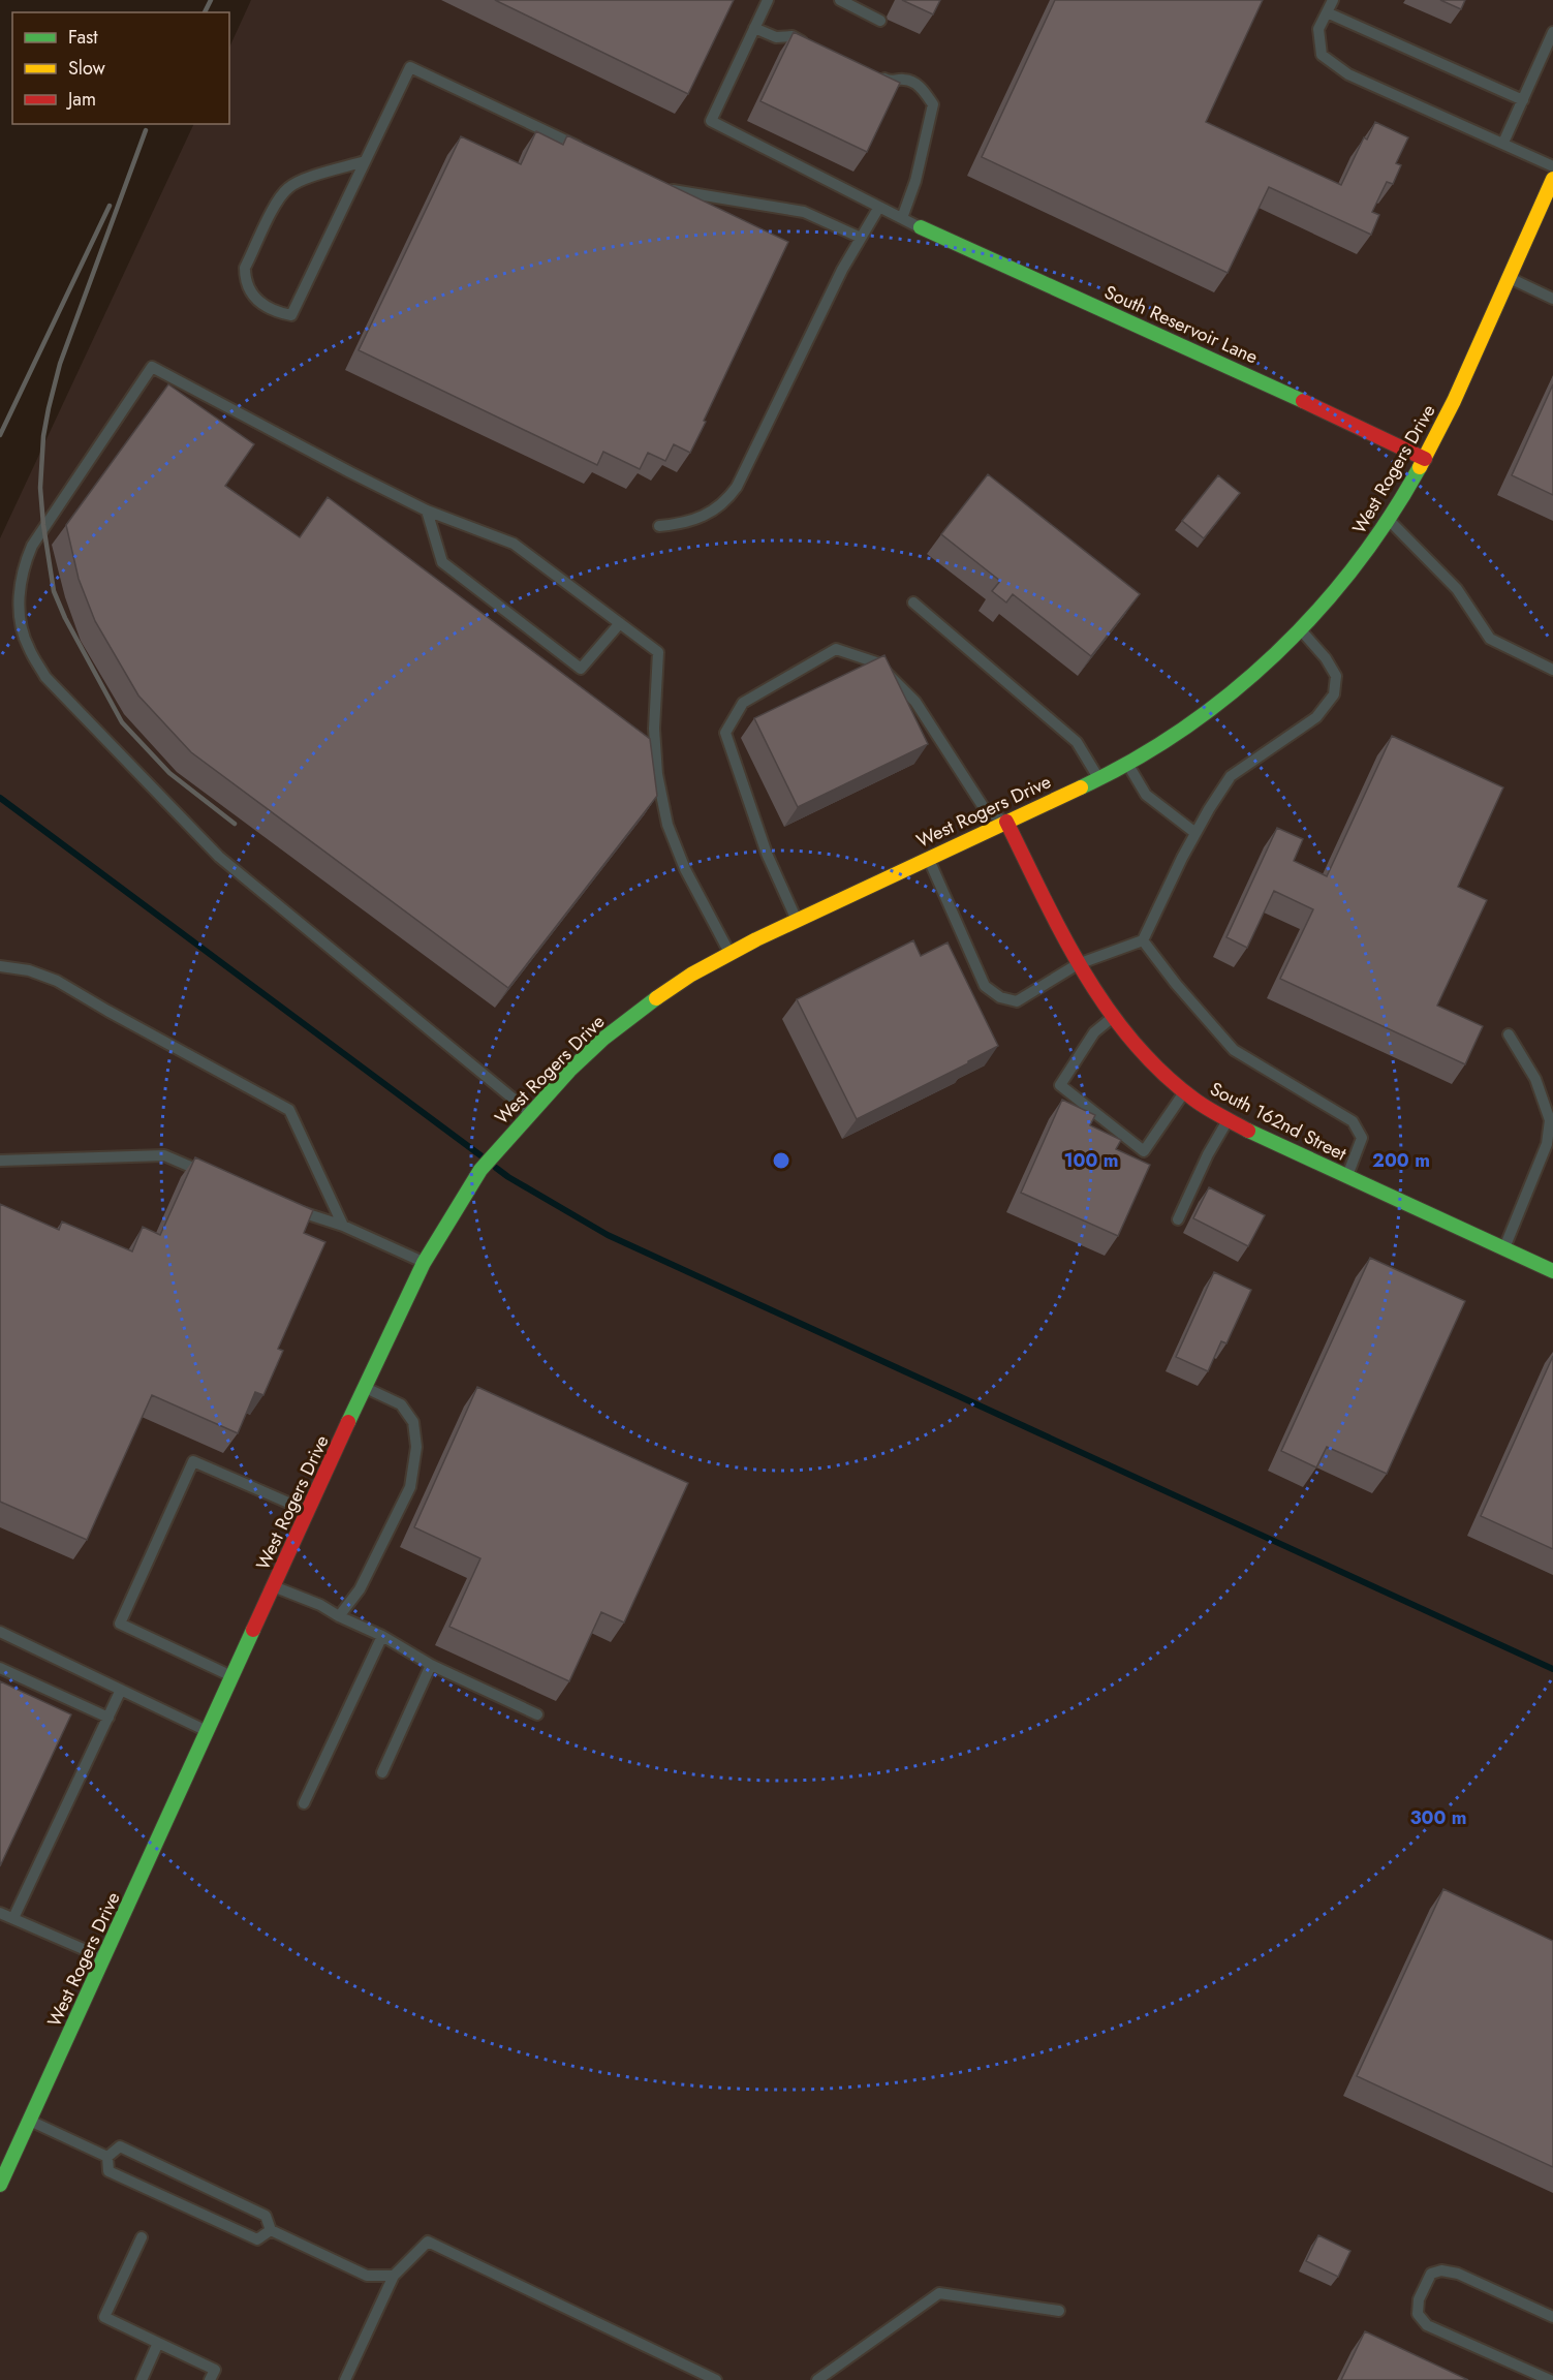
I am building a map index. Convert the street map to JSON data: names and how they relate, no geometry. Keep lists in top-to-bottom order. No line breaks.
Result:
{"streets":{"street":["South Reservoir Lane","West Rogers Drive","South 162nd Street"]},"crossings":[["South Reservoir Lane","West Rogers Drive"],["West Rogers Drive","South 162nd Street"]],"legend":["Fast","Slow","Jam"],"rings":["100 m","200 m","300 m"]}
